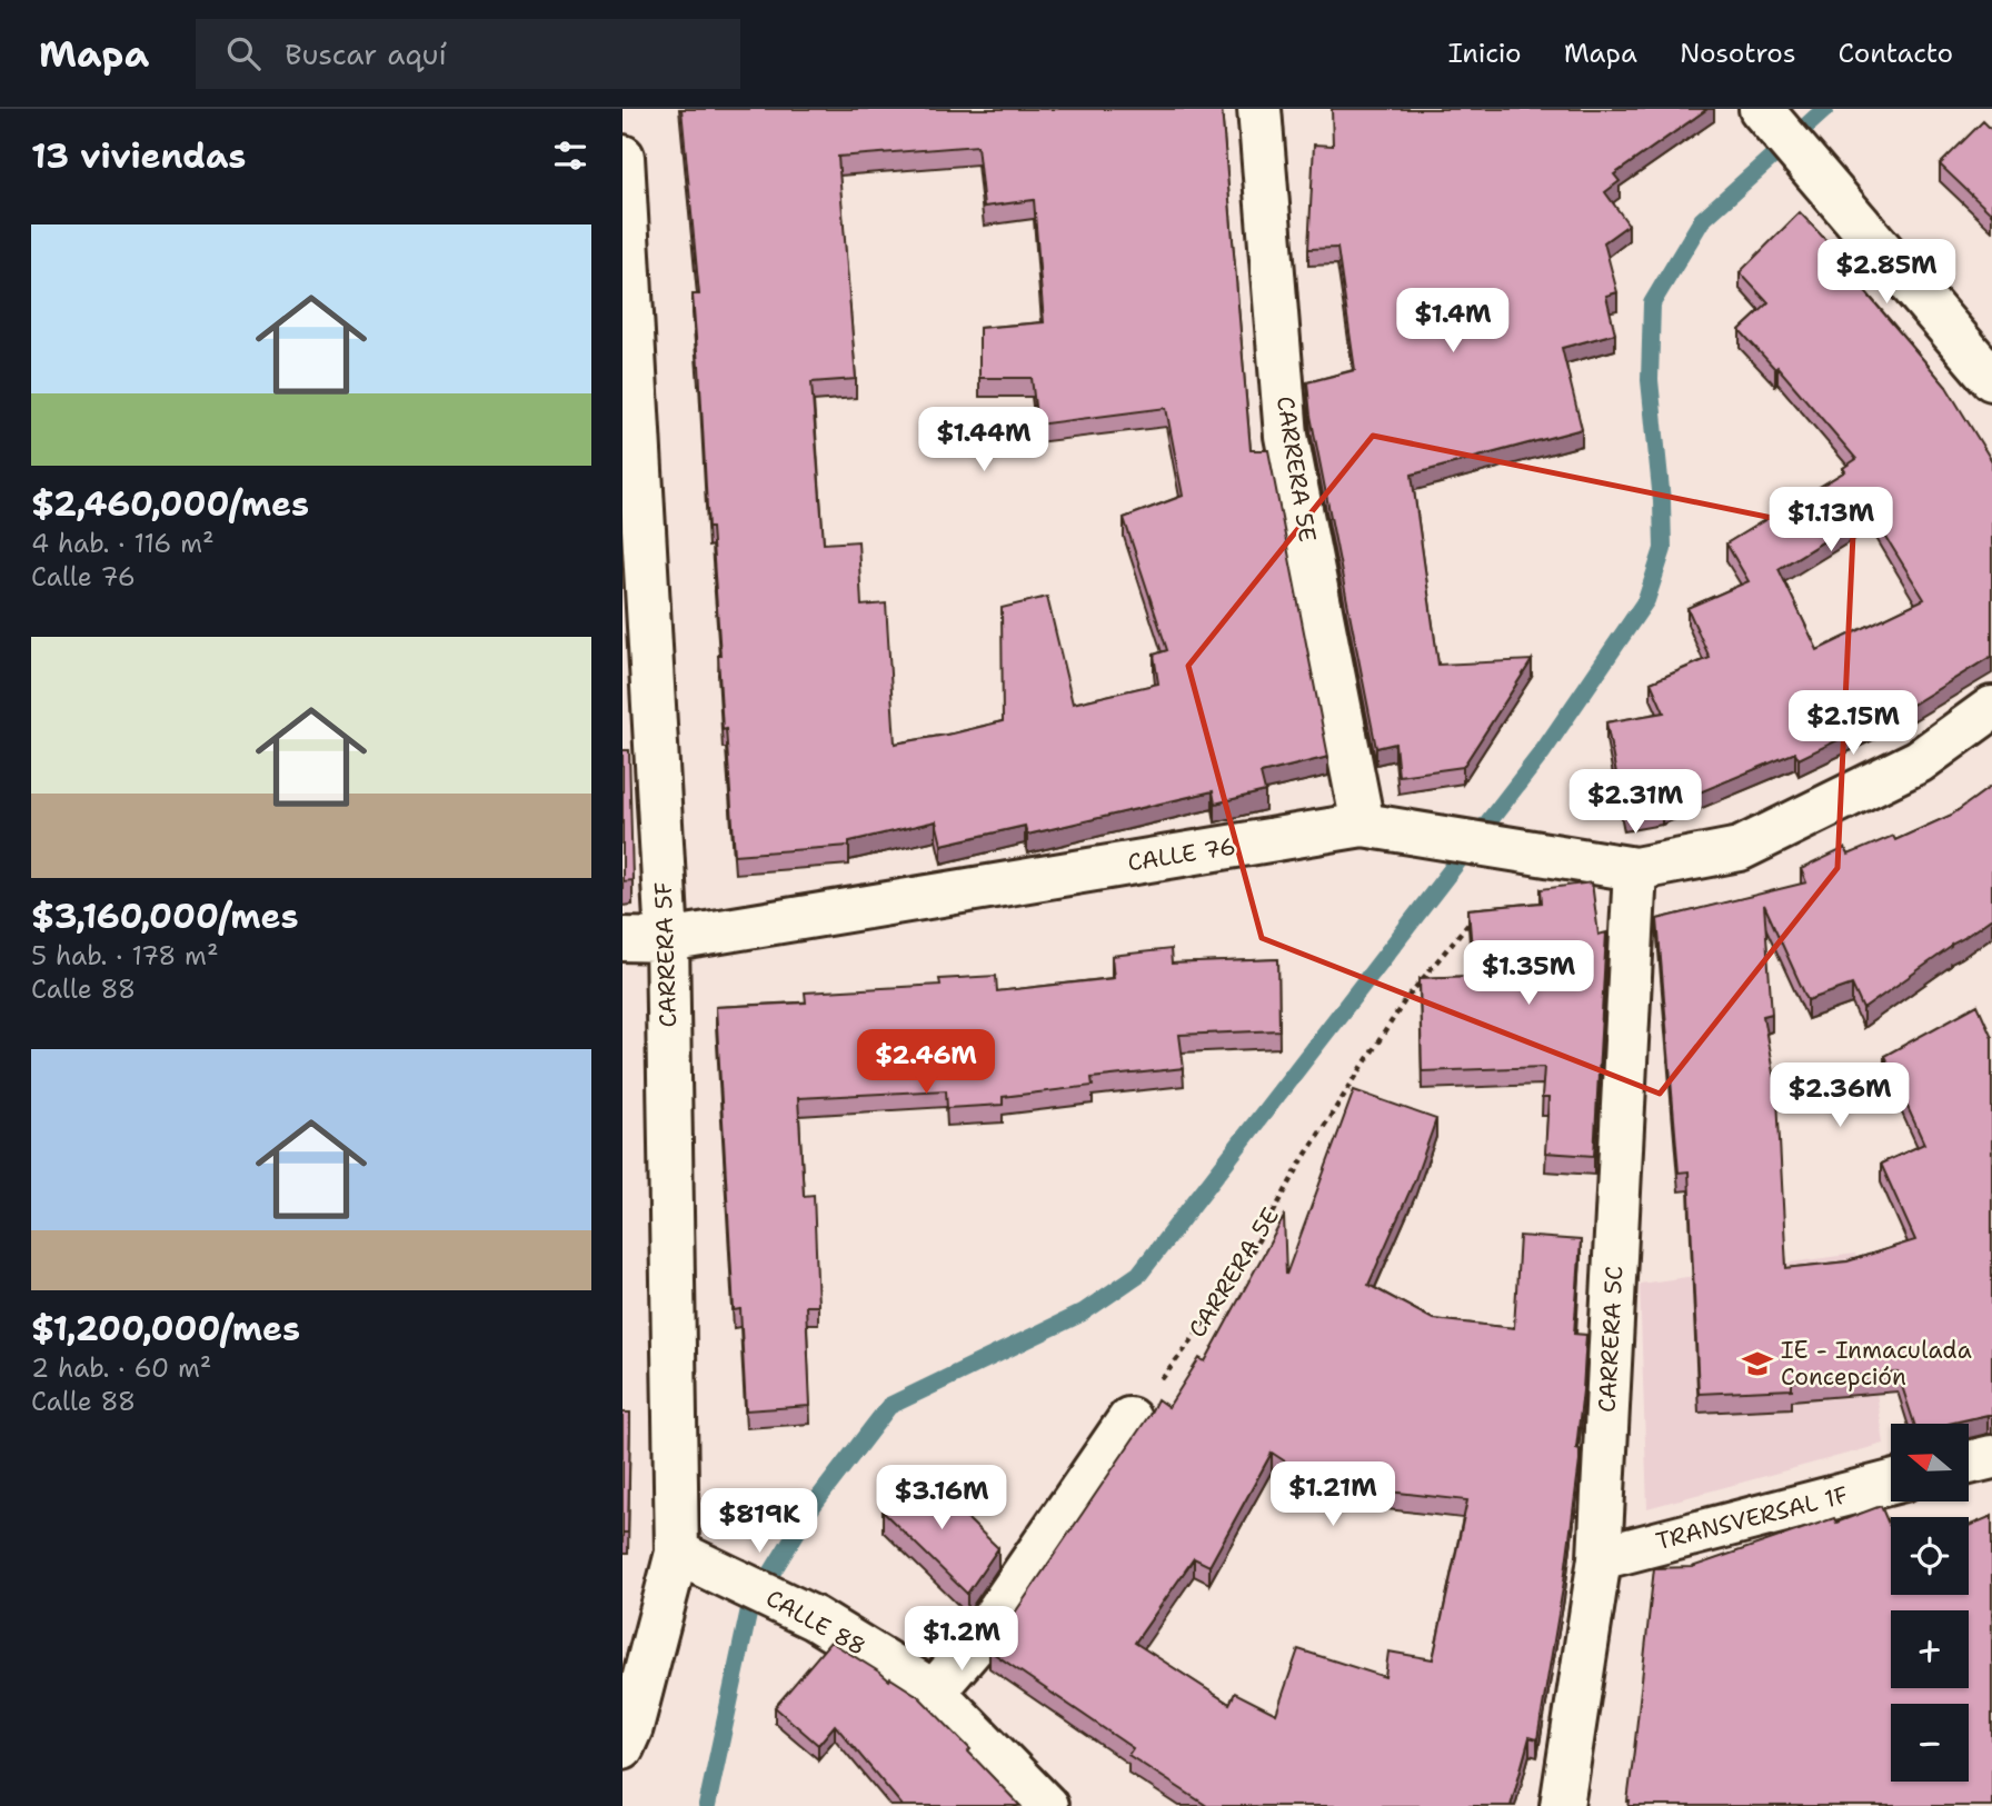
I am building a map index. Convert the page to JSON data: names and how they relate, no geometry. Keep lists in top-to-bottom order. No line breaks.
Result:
{"streets":{"street":["CARRERA 5E","CALLE 76","CARRERA 5F","CARRERA 5C","TRANSVERSAL 1F","CALLE 88"]},"crossings":[["CARRERA 5E","CALLE 76"],["CALLE 76","CARRERA 5F"],["CALLE 76","CARRERA 5C"],["CARRERA 5F","CALLE 88"],["CARRERA 5C","TRANSVERSAL 1F"]],"places":{"school or university":["IE - Inmaculada Concepción"]},"north":"left","page":{"header":"Mapa","search":"Buscar aquí","nav":["Inicio","Mapa","Nosotros","Contacto"],"heading":"13 viviendas","list":[{"name":"$2,460,000/mes","note":"4 hab. · 116 m² · Calle 76"},{"name":"$3,160,000/mes","note":"5 hab. · 178 m² · Calle 88"},{"name":"$1,200,000/mes","note":"2 hab. · 60 m² · Calle 88"}],"price":["$2.85M","$1.4M","$1.44M","$1.13M","$2.15M","$2.31M","$1.35M","$2.46M","$2.36M","$1.21M","$3.16M","$819K","$1.2M"],"map_buttons":["+","−"]}}
